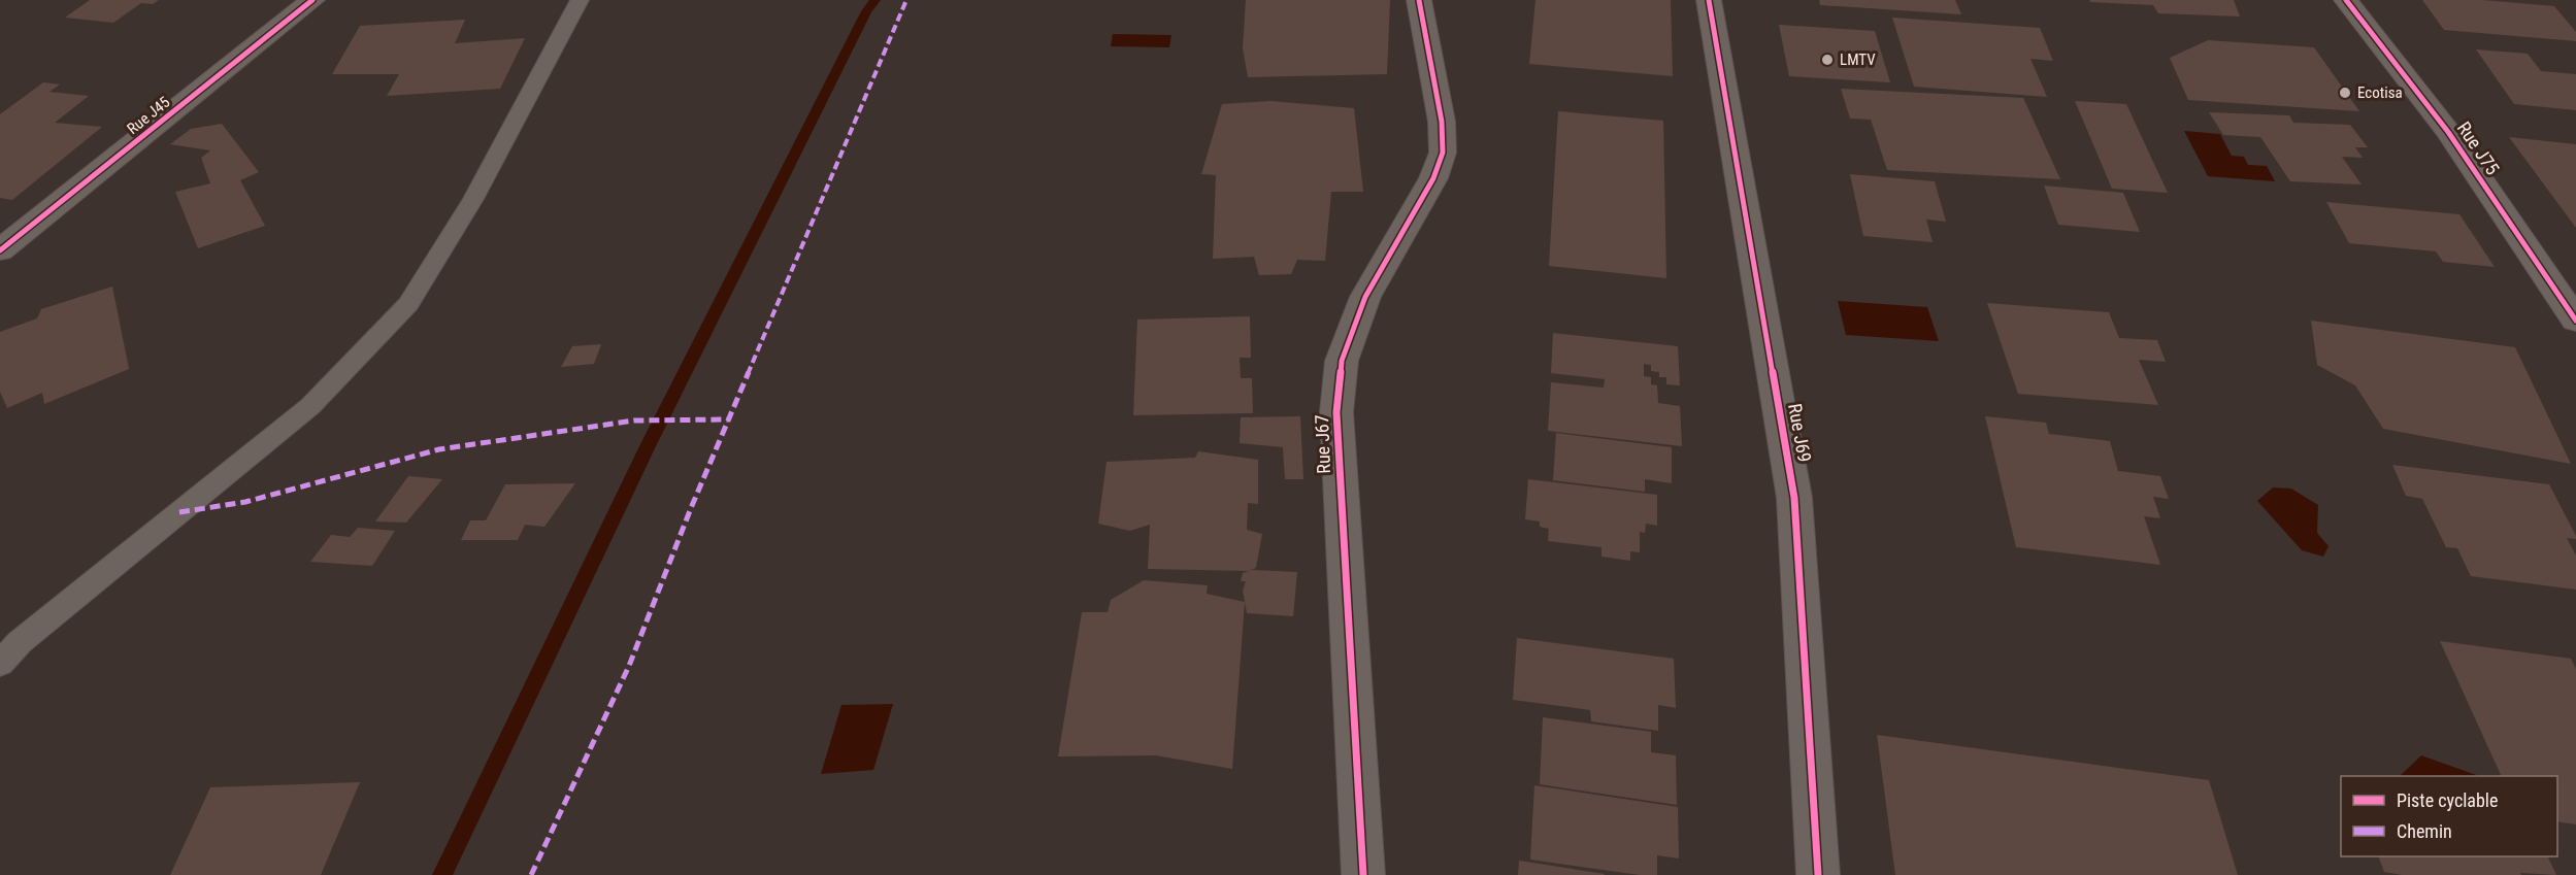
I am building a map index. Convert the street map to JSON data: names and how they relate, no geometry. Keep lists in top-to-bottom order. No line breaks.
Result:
{"streets":{"street":["Rue J45","Rue J75","Rue J69","Rue J67"]},"places":["LMTV","Ecotisa"],"legend":["Piste cyclable","Chemin"]}
